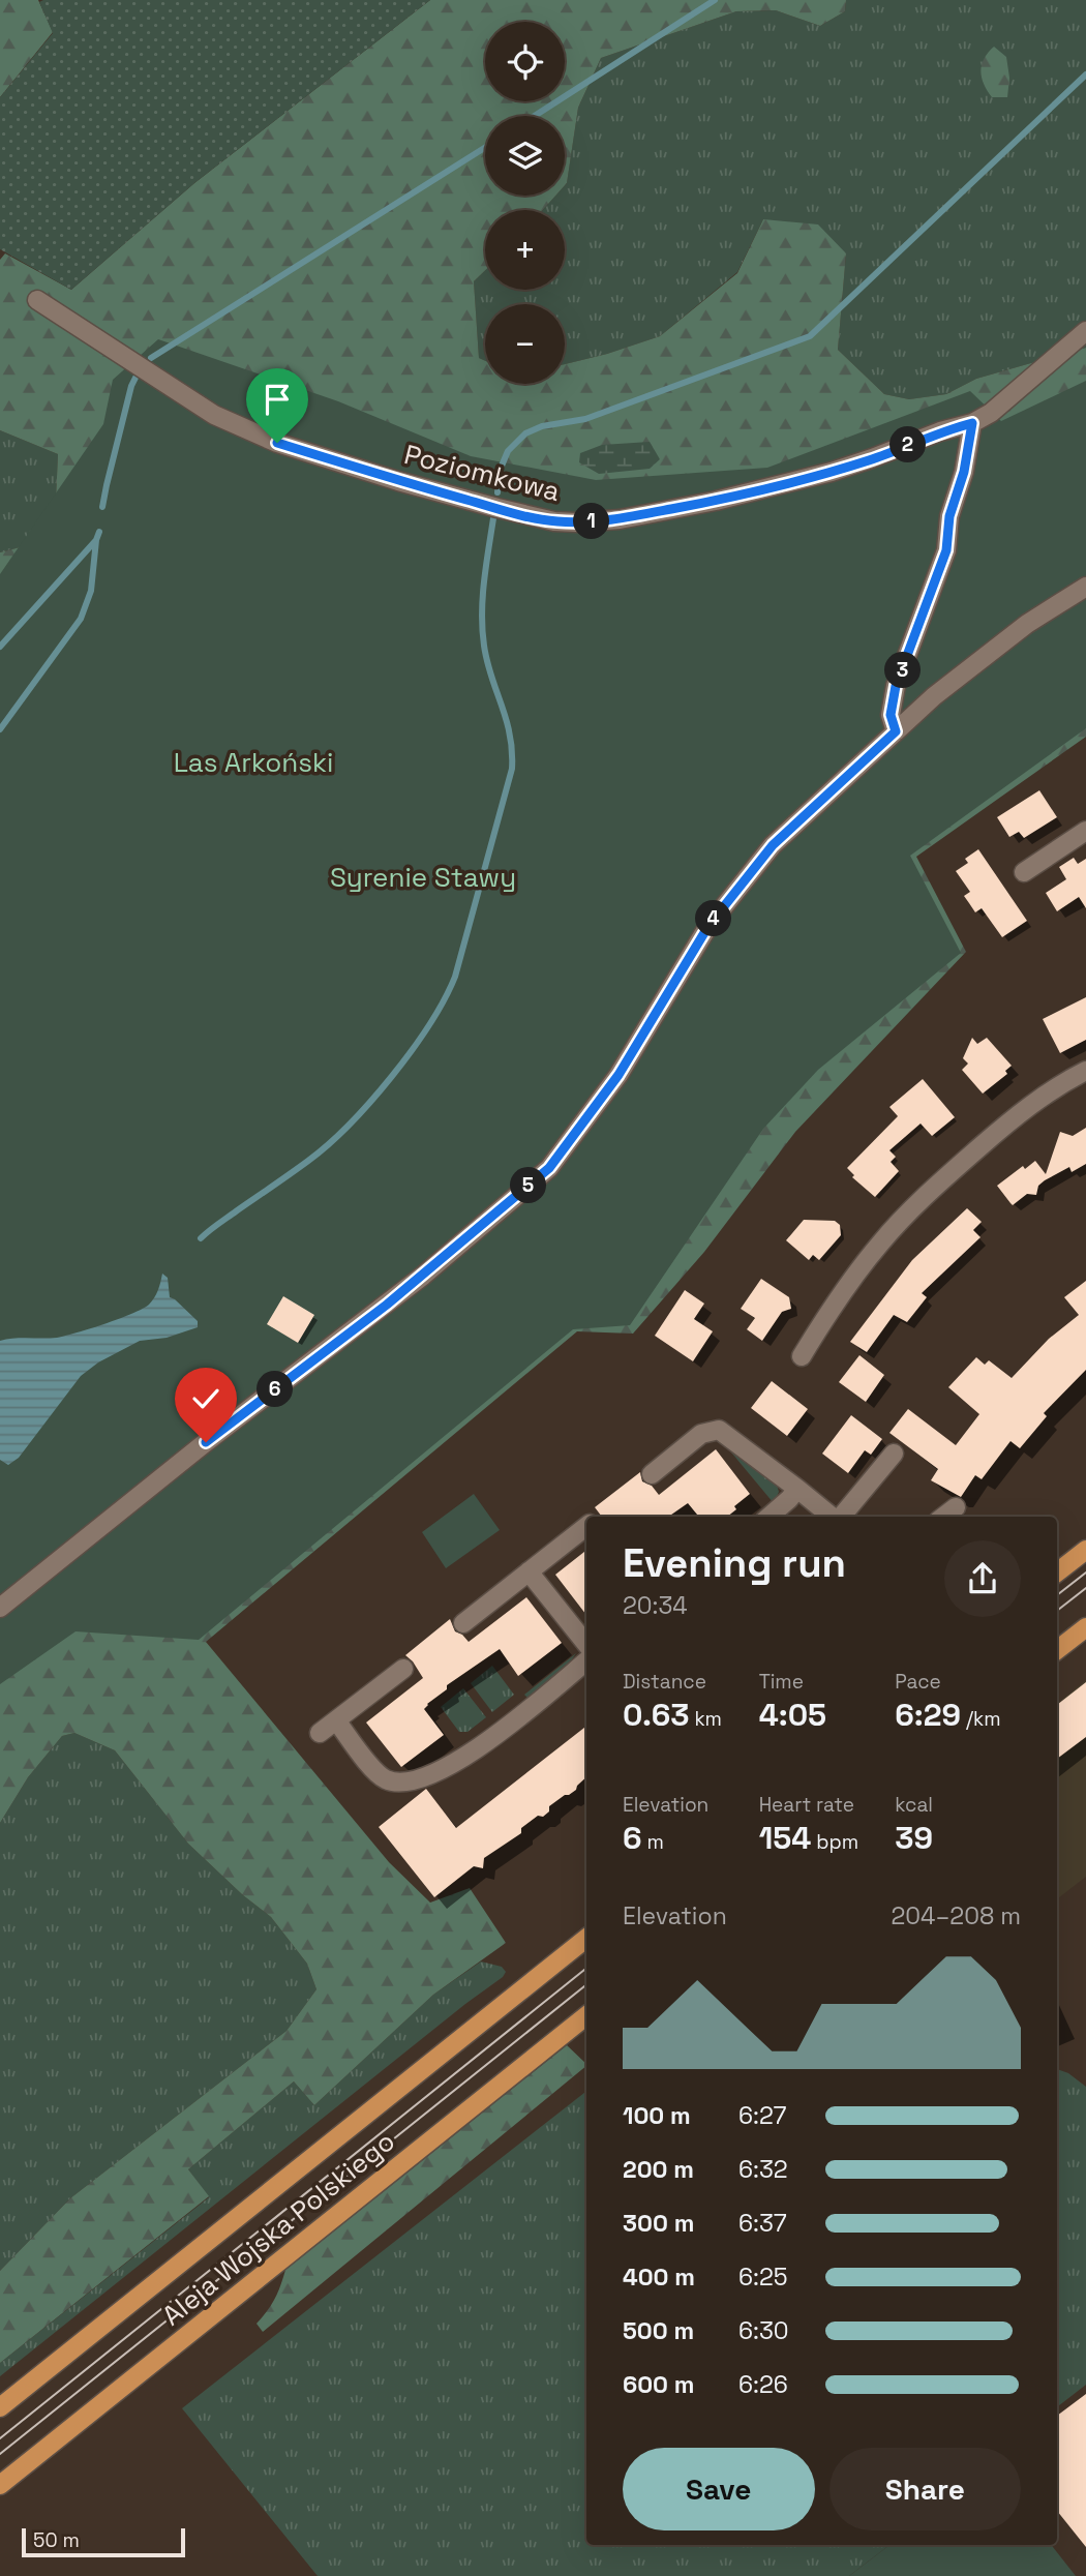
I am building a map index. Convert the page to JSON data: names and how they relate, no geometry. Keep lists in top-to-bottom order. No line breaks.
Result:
{"streets":{"main road":["Aleja Wojska Polskiego"],"street":["Poziomkowa"]},"parks":["Las Arkoński","Syrenie Stawy"],"scale_bar":"50 m","page":{"map_buttons":["+","−"],"pins":["2","1","3","4","5","6"],"heading":["Evening run","20:34"],"stats":[["Distance","0.63 km"],["Time","4:05"],["Pace","6:29 /km"],["Elevation","6 m"],["Heart rate","154 bpm"],["kcal","39"]],"chart":["Elevation","204–208 m"],"list":[{"name":"100 m","note":"6:27"},{"name":"200 m","note":"6:32"},{"name":"300 m","note":"6:37"},{"name":"400 m","note":"6:25"},{"name":"500 m","note":"6:30"},{"name":"600 m","note":"6:26"}],"buttons":["Save","Share"],"scale":"50 m"}}
